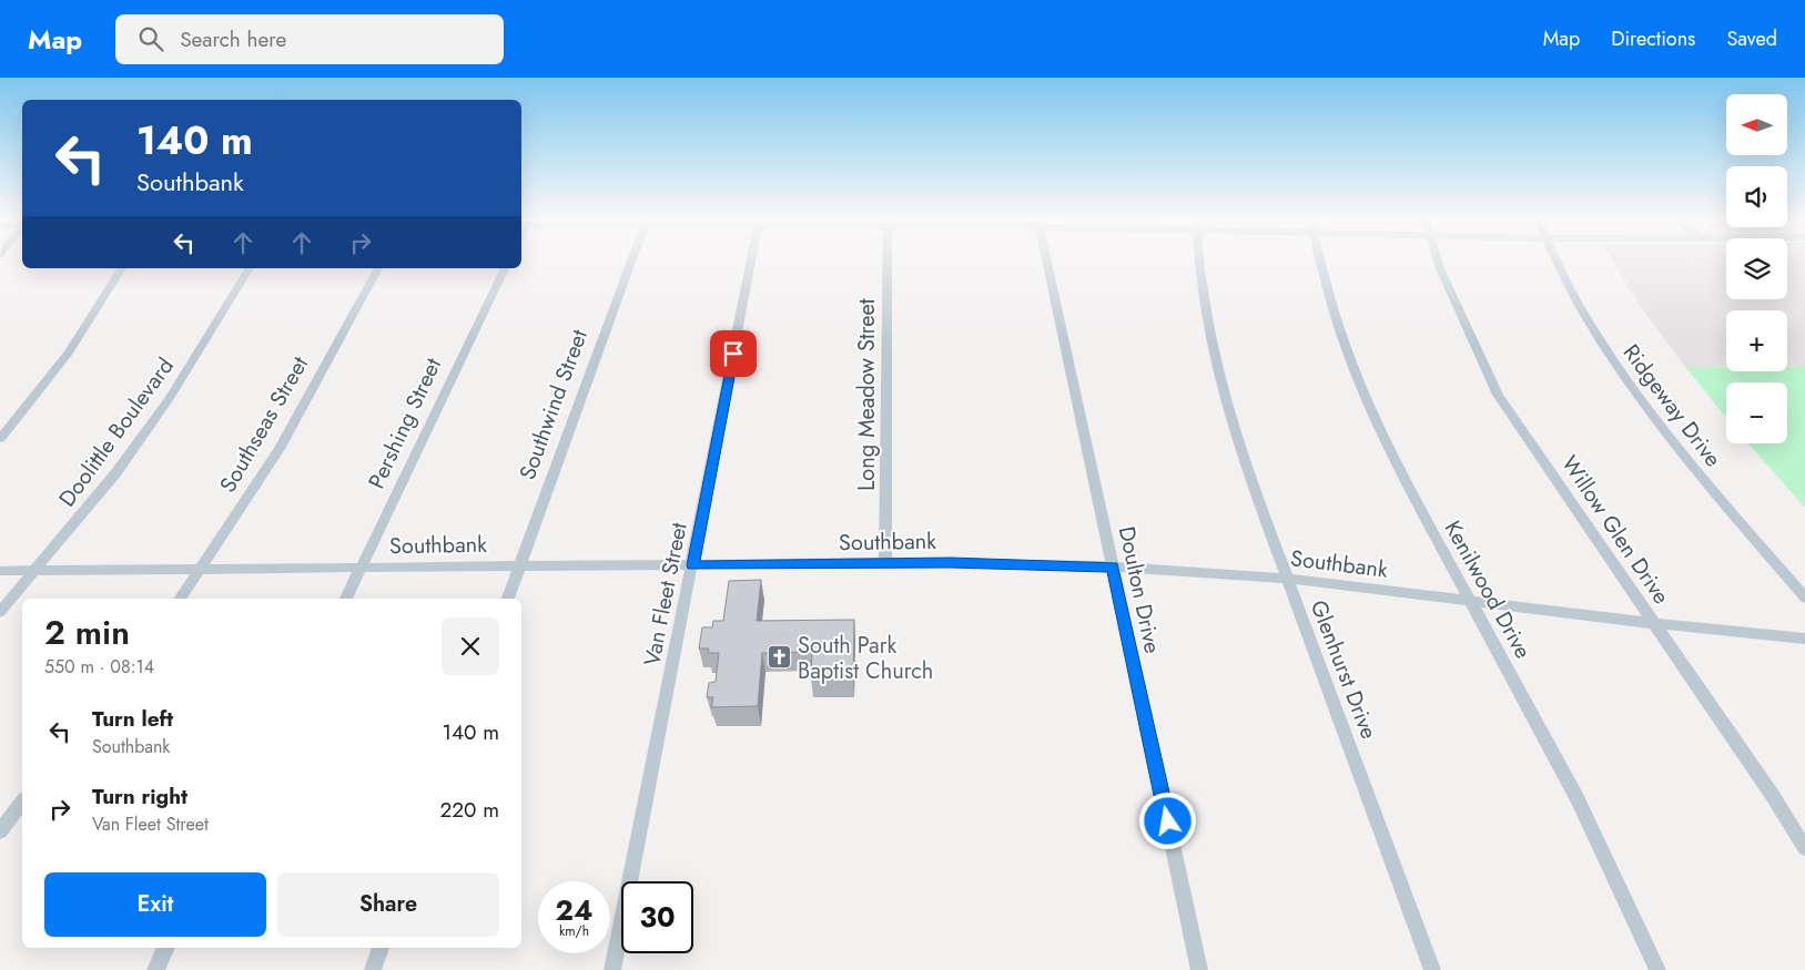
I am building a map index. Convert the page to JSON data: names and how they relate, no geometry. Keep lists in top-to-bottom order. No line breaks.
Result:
{"streets":{"street":["Long Meadow Street","Southwind Street","Ridgeway Drive","Pershing Street","Southseas Street","Doolittle Boulevard","Willow Glen Drive","Southbank","Doulton Drive","Kenilwood Drive","Van Fleet Street","Glenhurst Drive"]},"crossings":[["Long Meadow Street","Southbank"],["Southwind Street","Southbank"],["Pershing Street","Southbank"],["Southseas Street","Southbank"],["Doolittle Boulevard","Southbank"],["Willow Glen Drive","Southbank"],["Southbank","Doulton Drive"],["Southbank","Kenilwood Drive"],["Southbank","Van Fleet Street"],["Southbank","Glenhurst Drive"]],"places":{"church":["South Park Baptist Church"]},"north":"left","page":{"header":"Map","search":"Search here","nav":["Map","Directions","Saved"],"map_buttons":["+","−"],"turn":["140 m","Southbank"],"heading":["2 min","550 m · 08:14"],"list":[{"name":"Turn left","note":"Southbank","value":"140 m"},{"name":"Turn right","note":"Van Fleet Street","value":"220 m"}],"buttons":["Exit","Share"],"speed":"24 km/h","limit":"30"}}
